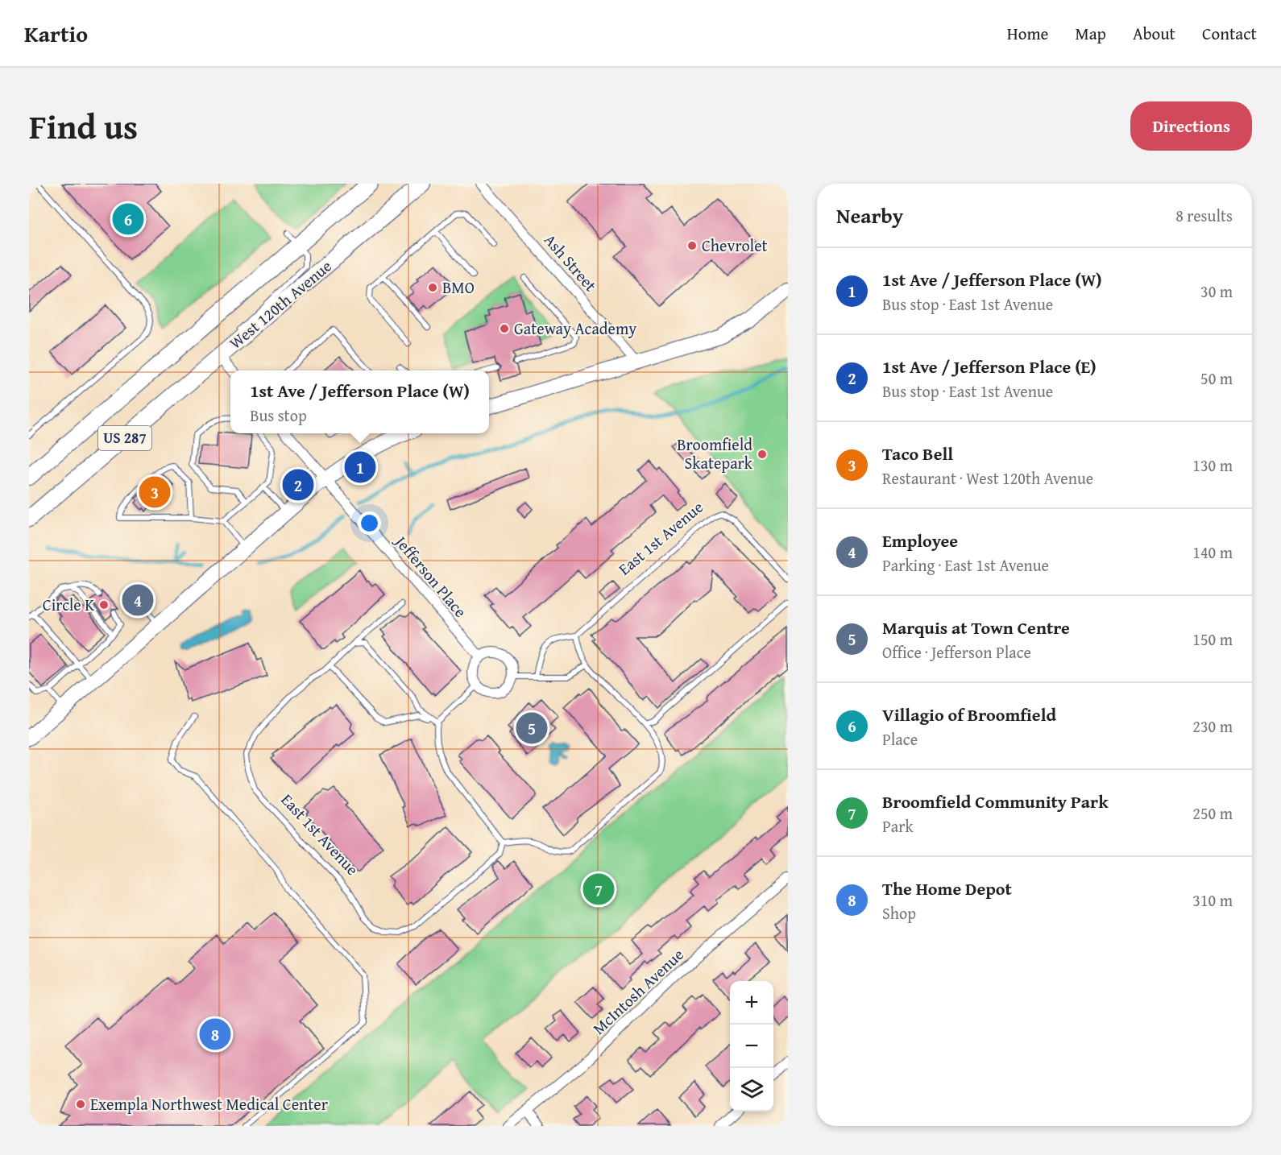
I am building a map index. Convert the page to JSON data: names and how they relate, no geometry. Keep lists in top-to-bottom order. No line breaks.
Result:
{"streets":{"main road":["West 120th Avenue","US 287"],"street":["Ash Street","Jefferson Place","McIntosh Avenue"],"lane":["East 1st Avenue"]},"places":["Chevrolet","BMO","Gateway Academy","Broomfield Skatepark","Circle K","Exempla Northwest Medical Center"],"page":{"header":"Kartio","nav":["Home","Map","About","Contact"],"title":"Find us","buttons":"Directions","heading":["Nearby","8 results"],"pins":["6","1","2","3","4","5","7","8"],"list":[{"mark":"1","name":"1st Ave / Jefferson Place (W)","note":"Bus stop · East 1st Avenue","value":"30 m"},{"mark":"2","name":"1st Ave / Jefferson Place (E)","note":"Bus stop · East 1st Avenue","value":"50 m"},{"mark":"3","name":"Taco Bell","note":"Restaurant · West 120th Avenue","value":"130 m"},{"mark":"4","name":"Employee","note":"Parking · East 1st Avenue","value":"140 m"},{"mark":"5","name":"Marquis at Town Centre","note":"Office · Jefferson Place","value":"150 m"},{"mark":"6","name":"Villagio of Broomfield","note":"Place","value":"230 m"},{"mark":"7","name":"Broomfield Community Park","note":"Park","value":"250 m"},{"mark":"8","name":"The Home Depot","note":"Shop","value":"310 m"}],"popup":["1st Ave / Jefferson Place (W)","Bus stop"],"map_buttons":["+","−"]}}
